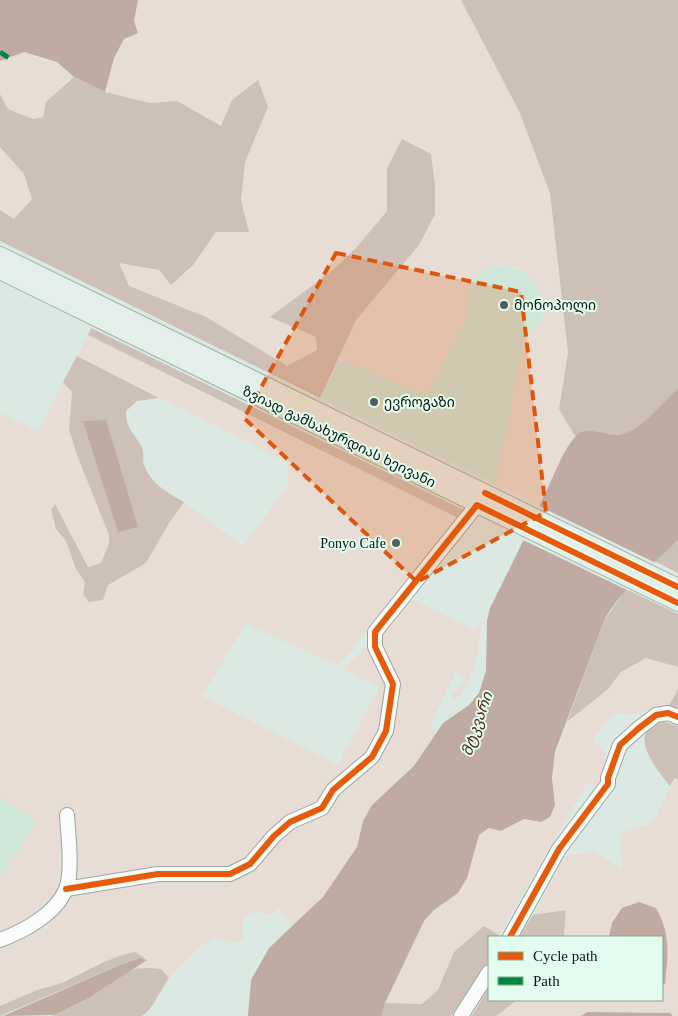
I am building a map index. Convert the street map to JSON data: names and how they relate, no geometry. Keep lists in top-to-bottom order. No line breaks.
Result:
{"streets":{"main road":["ზვიად გამსახურდიას ხეივანი"]},"water":["მტკვარი"],"places":["მონოპოლი","ევროგაზი","Ponyo Cafe"],"legend":["Cycle path","Path"]}
